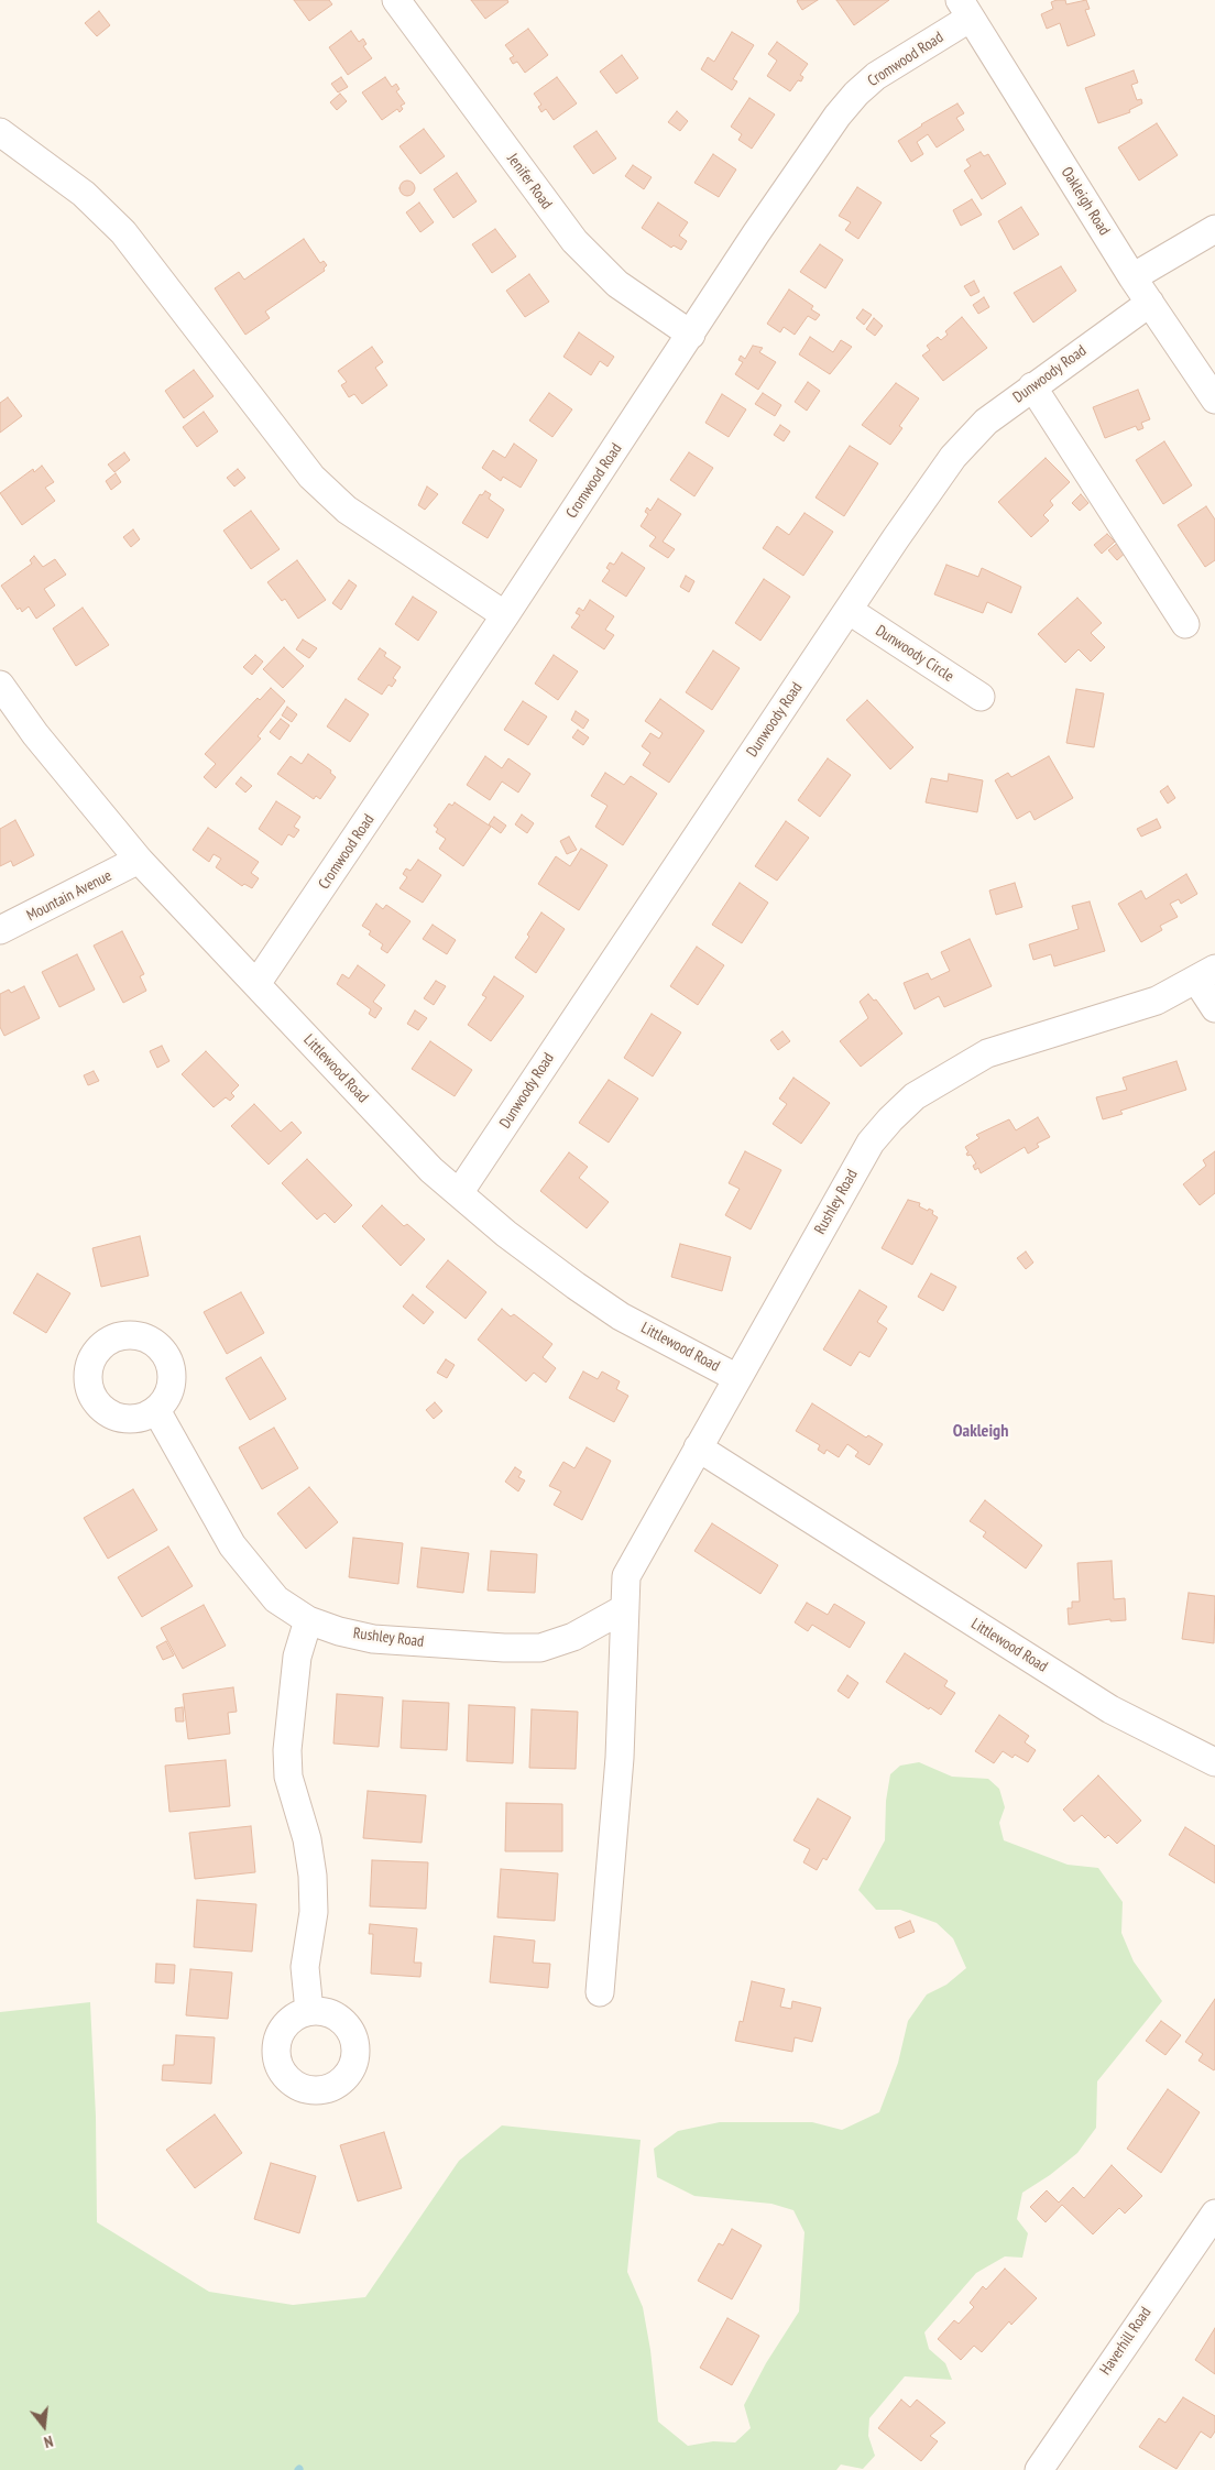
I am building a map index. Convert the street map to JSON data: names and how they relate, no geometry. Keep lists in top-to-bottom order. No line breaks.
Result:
{"streets":{"street":["Cromwood Road","Jenifer Road","Oakleigh Road","Dunwoody Road","Dunwoody Circle","Mountain Avenue","Littlewood Road","Rushley Road","Haverhill Road"]},"crossings":[["Cromwood Road","Jenifer Road"],["Cromwood Road","Oakleigh Road"],["Cromwood Road","Littlewood Road"],["Oakleigh Road","Dunwoody Road"],["Dunwoody Road","Dunwoody Circle"],["Dunwoody Road","Littlewood Road"],["Mountain Avenue","Littlewood Road"],["Littlewood Road","Rushley Road"]],"districts":["Oakleigh"],"north":"bottom"}
